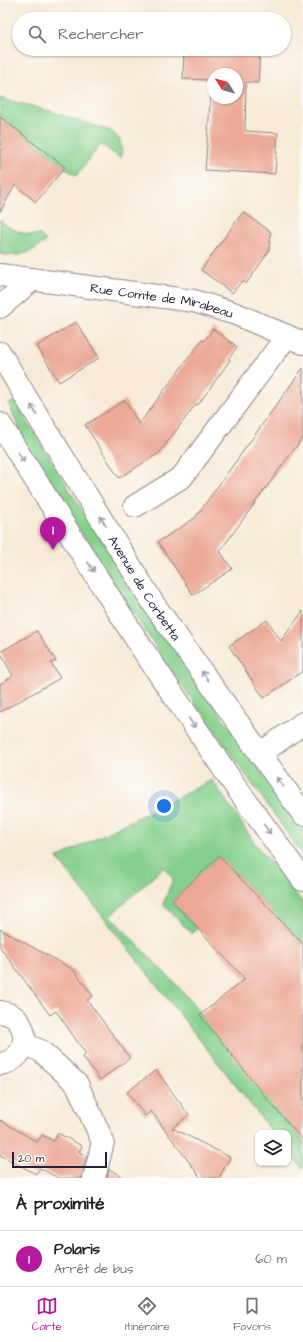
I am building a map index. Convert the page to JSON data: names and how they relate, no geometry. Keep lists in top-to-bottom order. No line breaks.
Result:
{"streets":{"street":["Rue Comte de Mirabeau","Avenue de Corbetta"]},"scale_bar":"20 m","north":"top left","page":{"search":"Rechercher","pins":"1","scale":"20 m","heading":"À proximité","list":[{"mark":"1","name":"Polaris","note":"Arrêt de bus","value":"60 m"}],"nav":["Carte","Itinéraire","Favoris"]}}
